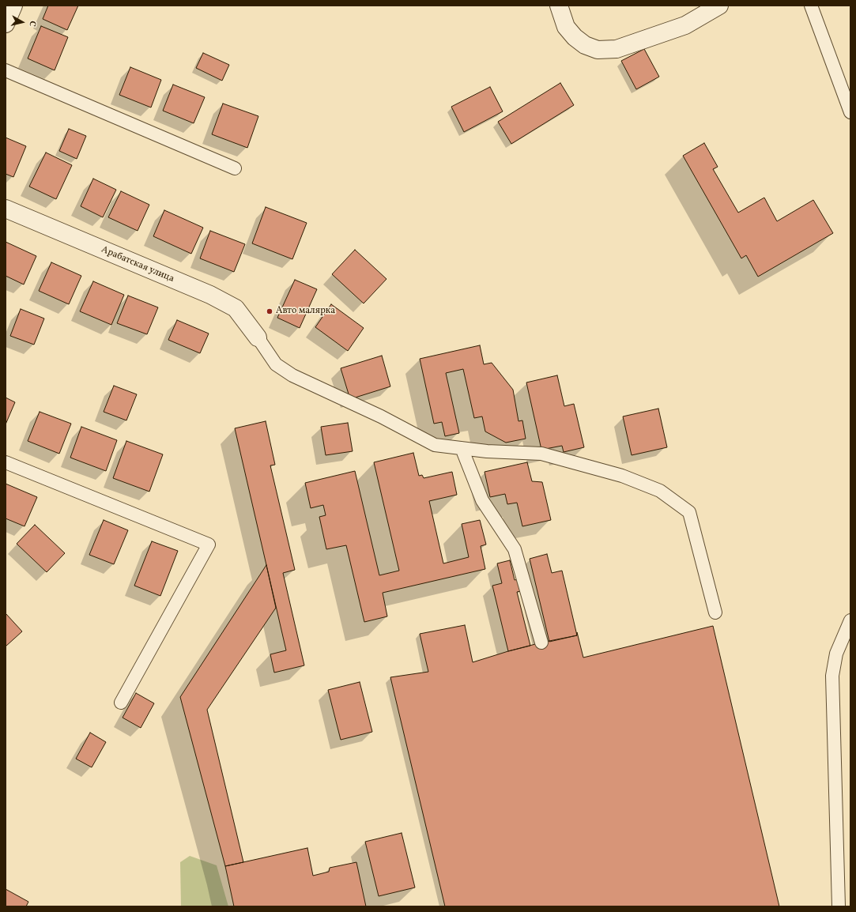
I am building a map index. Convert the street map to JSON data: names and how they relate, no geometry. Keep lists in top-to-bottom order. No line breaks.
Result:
{"streets":{"street":["Арабатская улица"]},"places":["Авто малярка"],"north":"right"}
